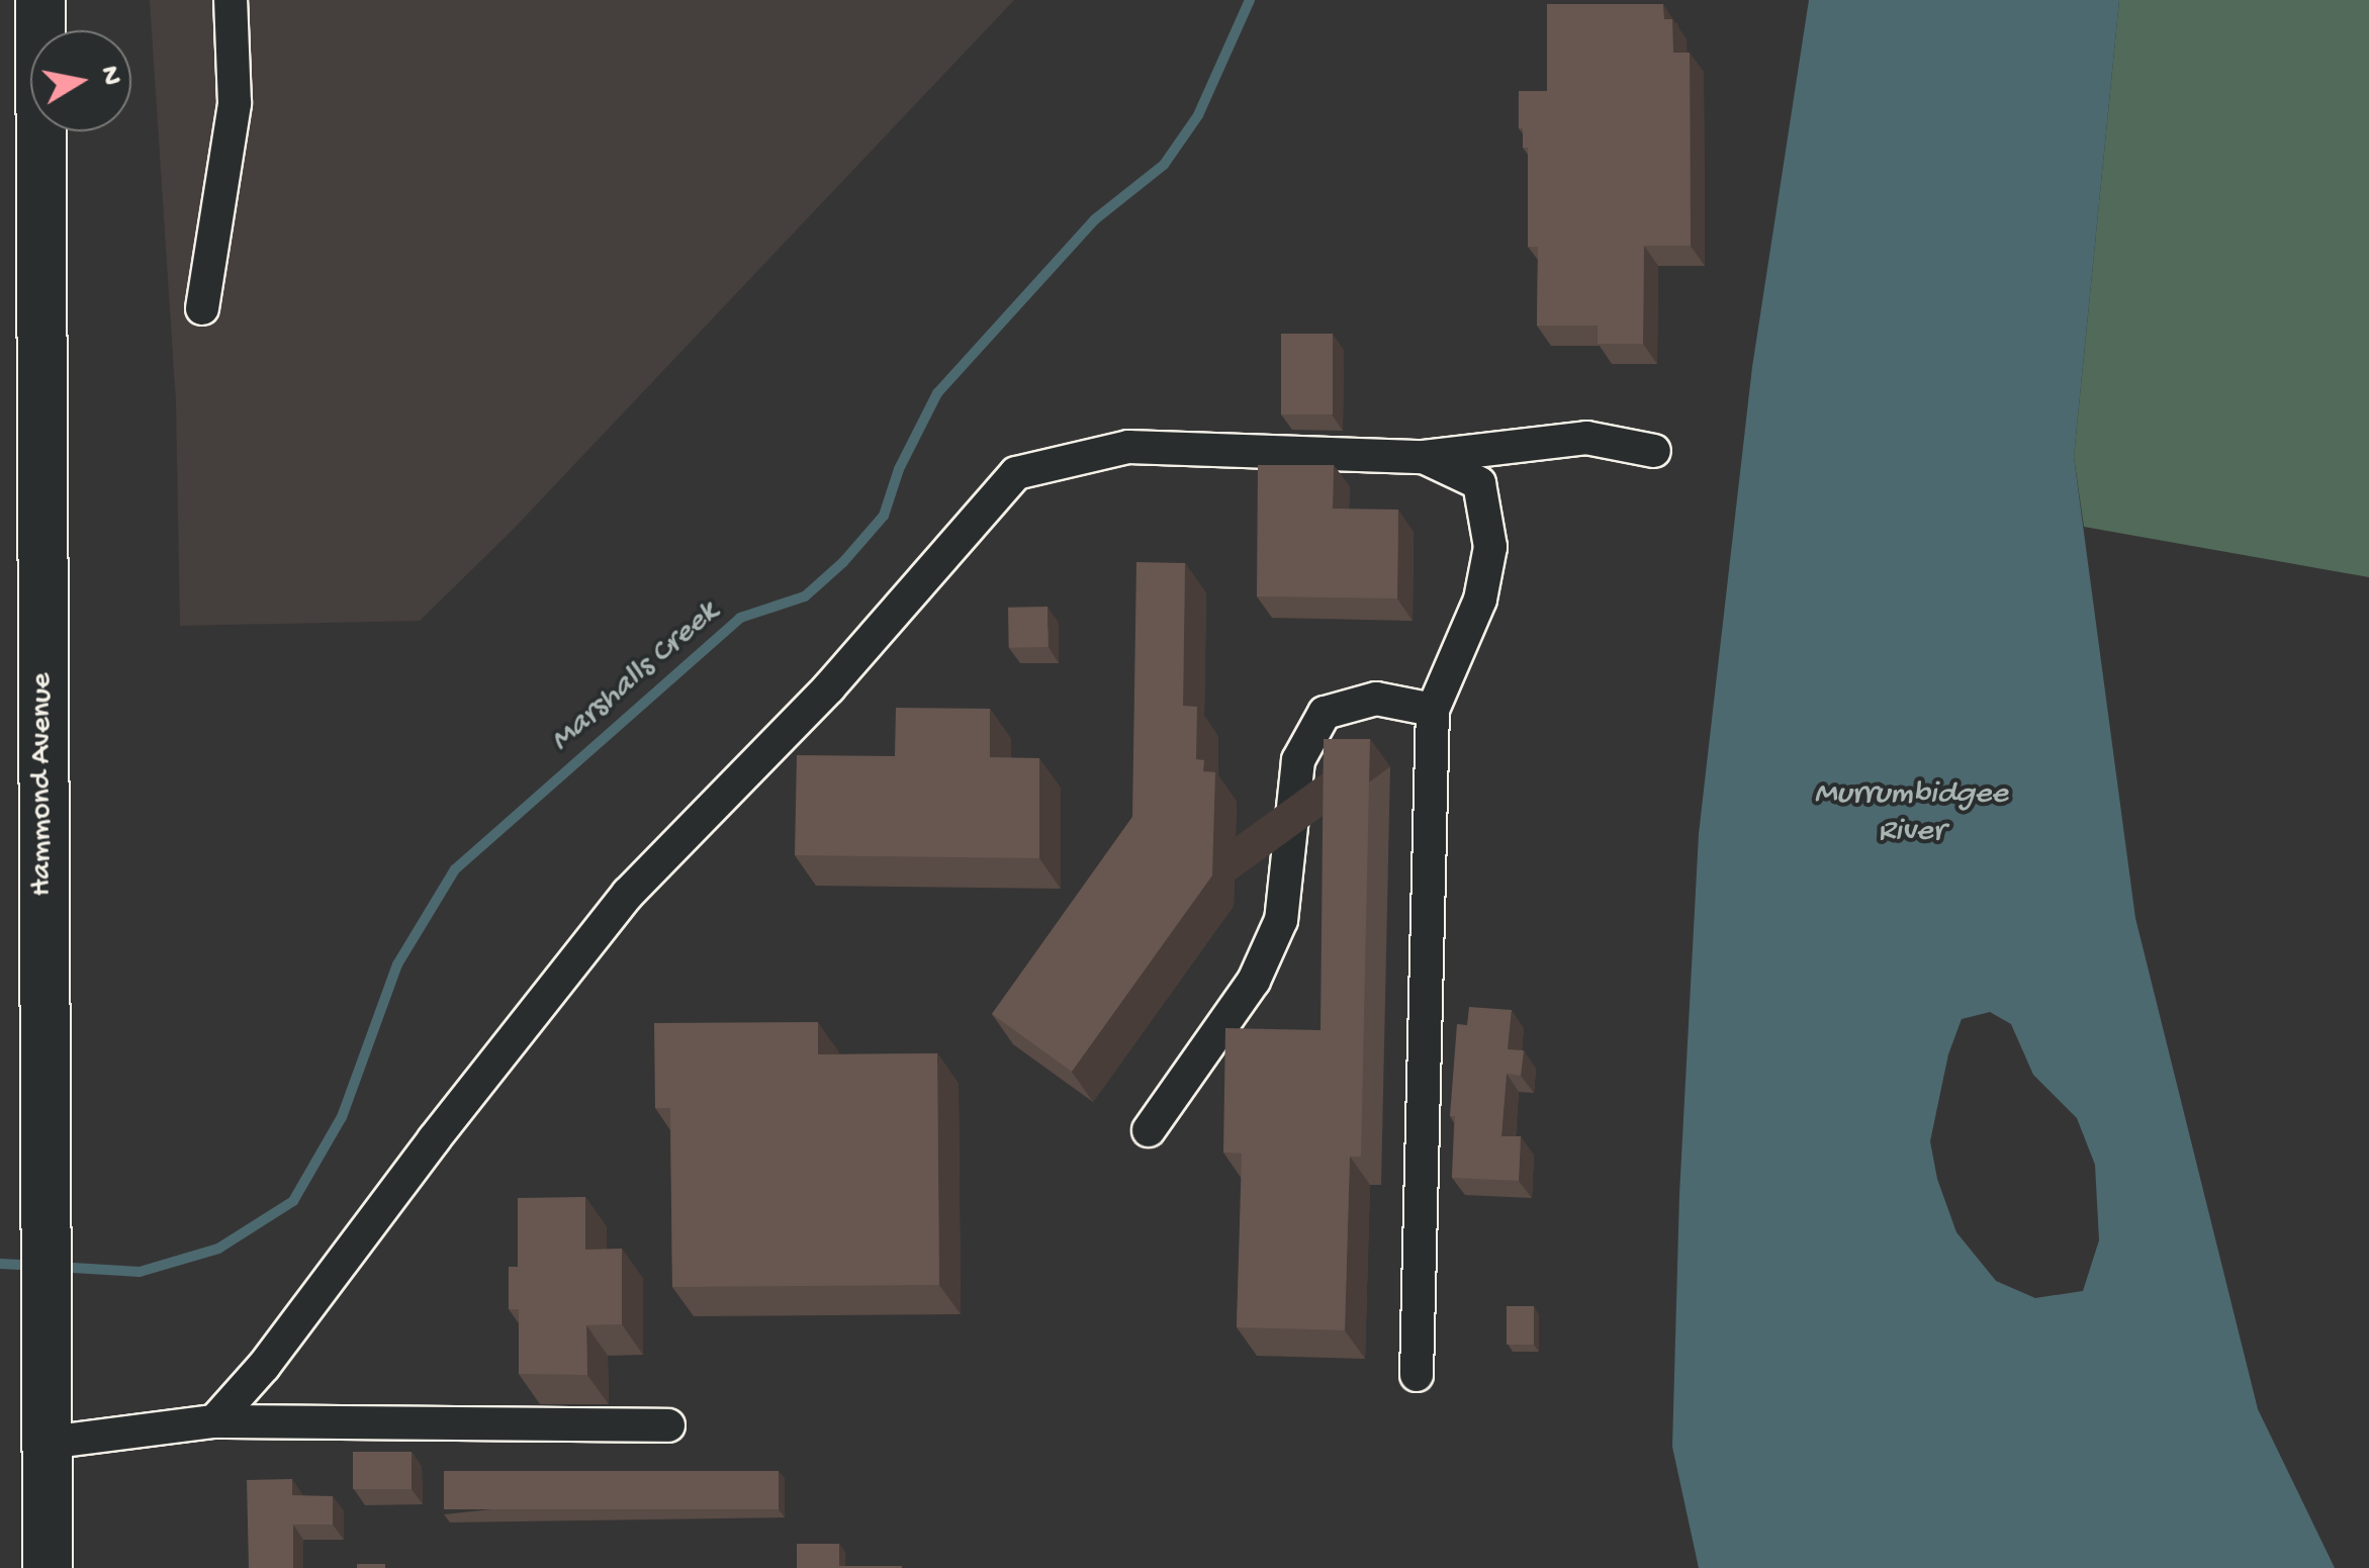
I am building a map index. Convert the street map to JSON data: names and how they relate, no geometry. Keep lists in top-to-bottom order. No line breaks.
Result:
{"streets":{"highway":["Hammond Avenue"]},"water":["Marshalls Creek","Murrumbidgee River"],"north":"right"}
